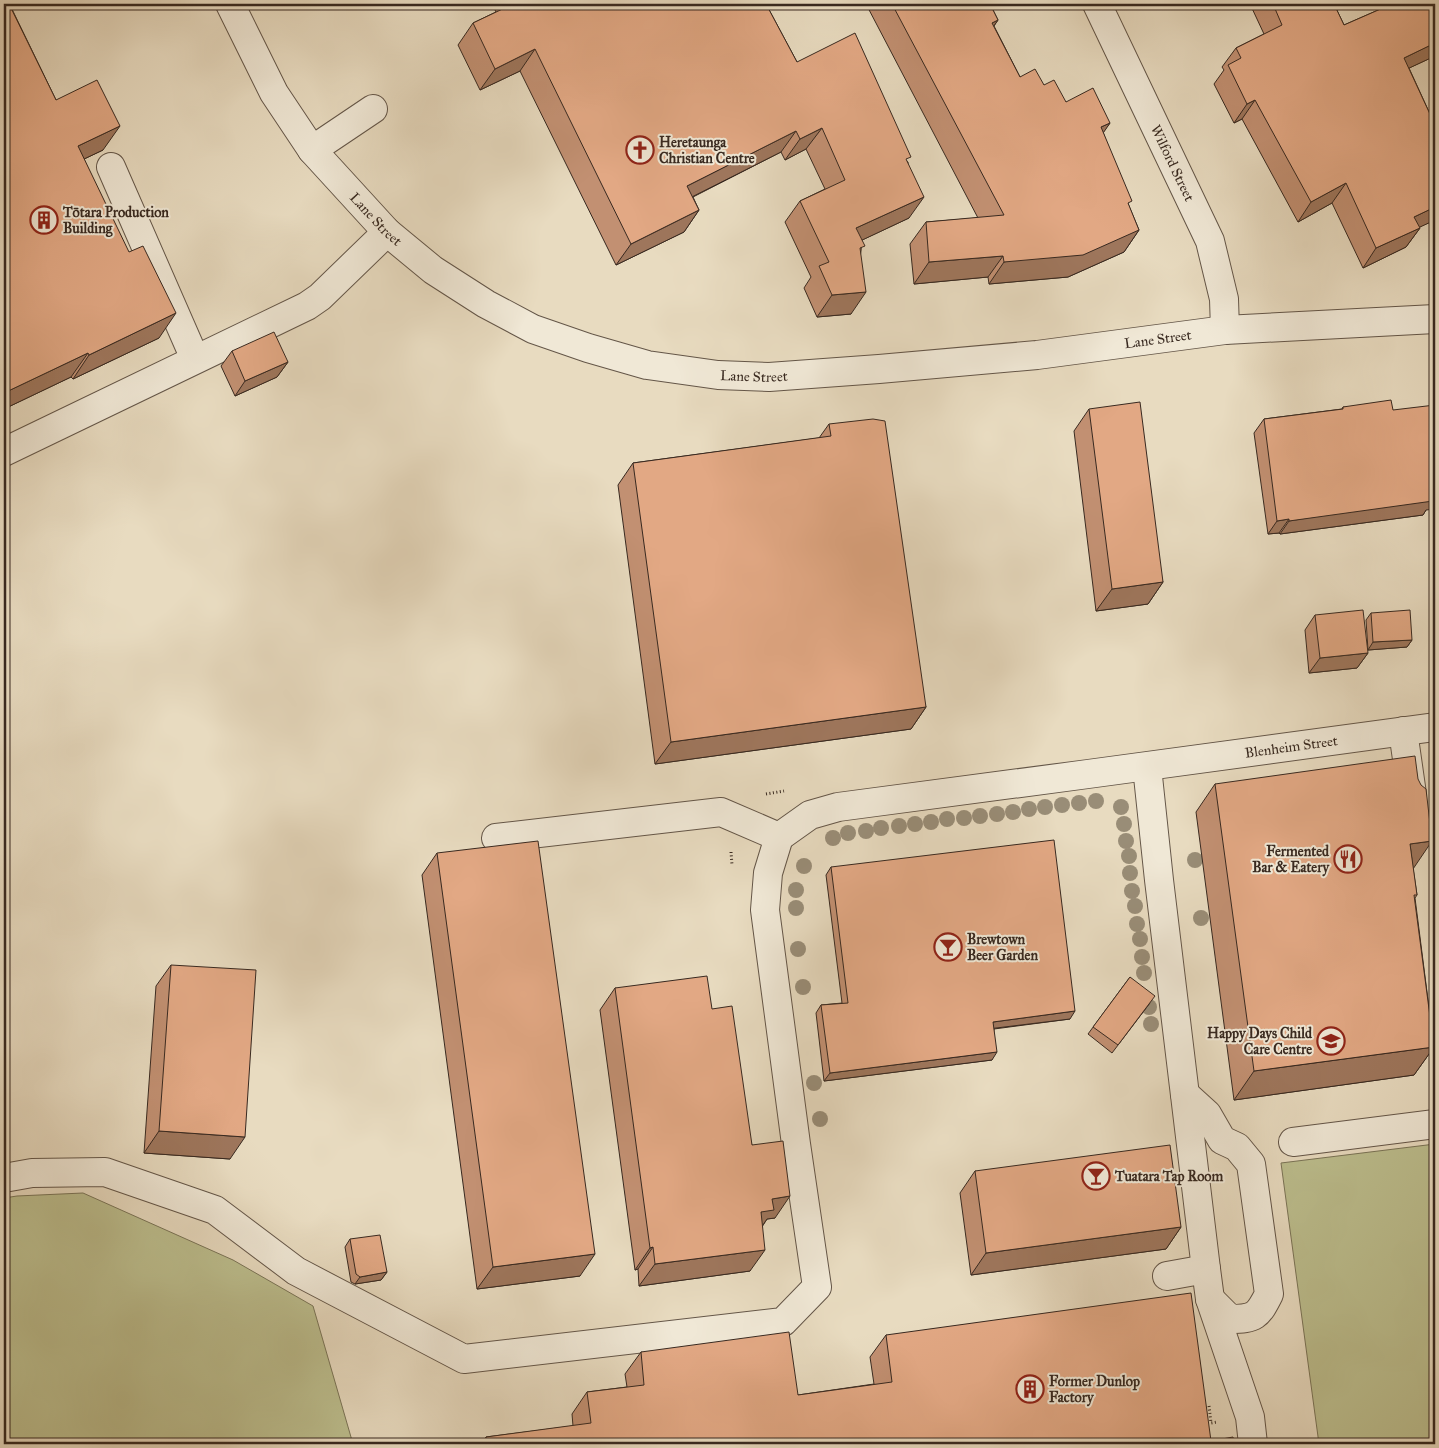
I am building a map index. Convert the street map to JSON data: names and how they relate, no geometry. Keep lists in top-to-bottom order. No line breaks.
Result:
{"streets":{"street":["Wilford Street","Lane Street","Blenheim Street"]},"crossings":[["Wilford Street","Lane Street"]],"places":{"church":["Heretaunga Christian Centre"],"building":["Tōtara Production Building","Former Dunlop Factory"],"restaurant":["Fermented Bar & Eatery"],"bar":["Brewtown Beer Garden","Tuatara Tap Room"],"school or university":["Happy Days Child Care Centre"]}}
